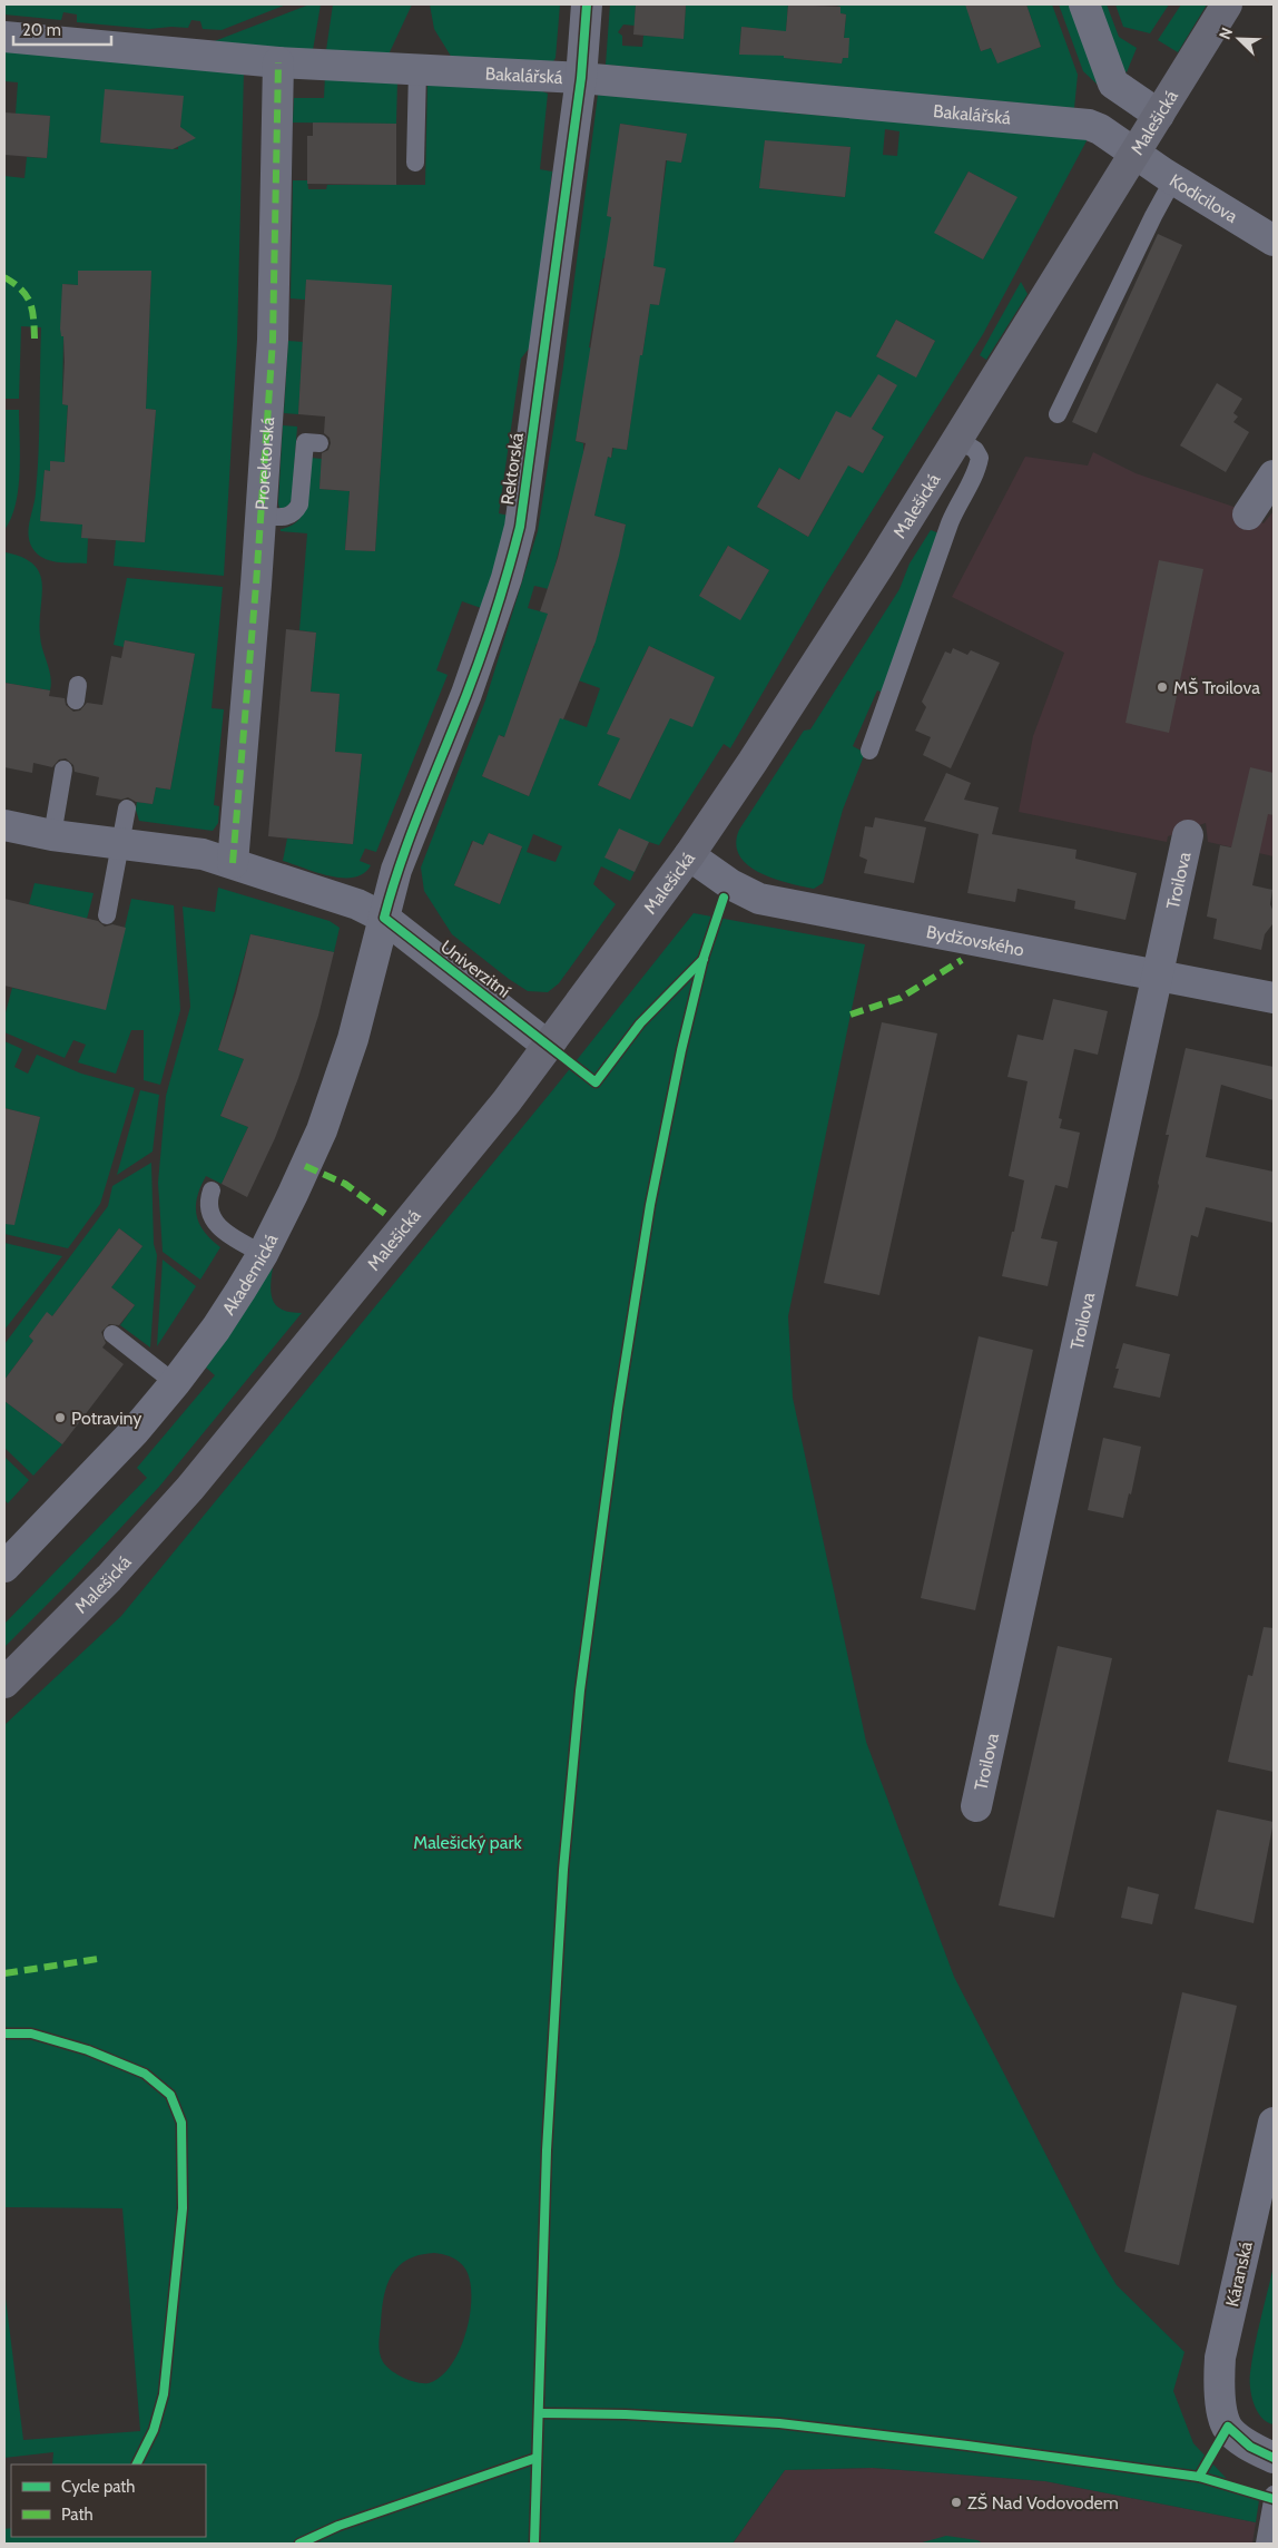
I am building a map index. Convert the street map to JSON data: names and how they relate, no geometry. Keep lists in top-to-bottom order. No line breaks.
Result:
{"streets":{"street":["Bakalářská","Malešická","Kodicilova","Prorektorská","Rektorská","Troilova","Bydžovského","Univerzitní","Akademická","Káranská"]},"crossings":[["Bakalářská","Malešická"],["Bakalářská","Kodicilova"],["Bakalářská","Prorektorská"],["Bakalářská","Rektorská"],["Malešická","Kodicilova"],["Malešická","Bydžovského"],["Malešická","Univerzitní"],["Prorektorská","Univerzitní"],["Rektorská","Univerzitní"],["Rektorská","Akademická"],["Troilova","Bydžovského"],["Univerzitní","Akademická"]],"parks":["Malešický park"],"places":["MŠ Troilova","Potraviny","ZŠ Nad Vodovodem"],"legend":["Cycle path","Path"],"scale_bar":"20 m","north":"top left"}
